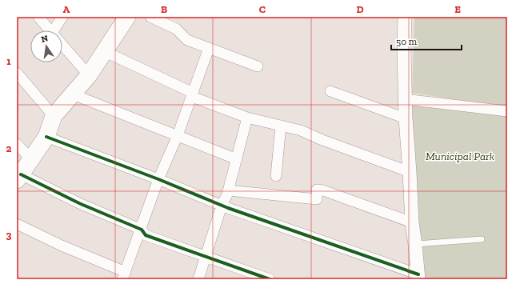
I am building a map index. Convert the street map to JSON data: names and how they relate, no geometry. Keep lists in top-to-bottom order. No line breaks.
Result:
{"parks":["Municipal Park"],"scale_bar":"50 m","north":"top","grid":{"columns":["A","B","C","D","E"],"rows":["1","2","3"]}}
